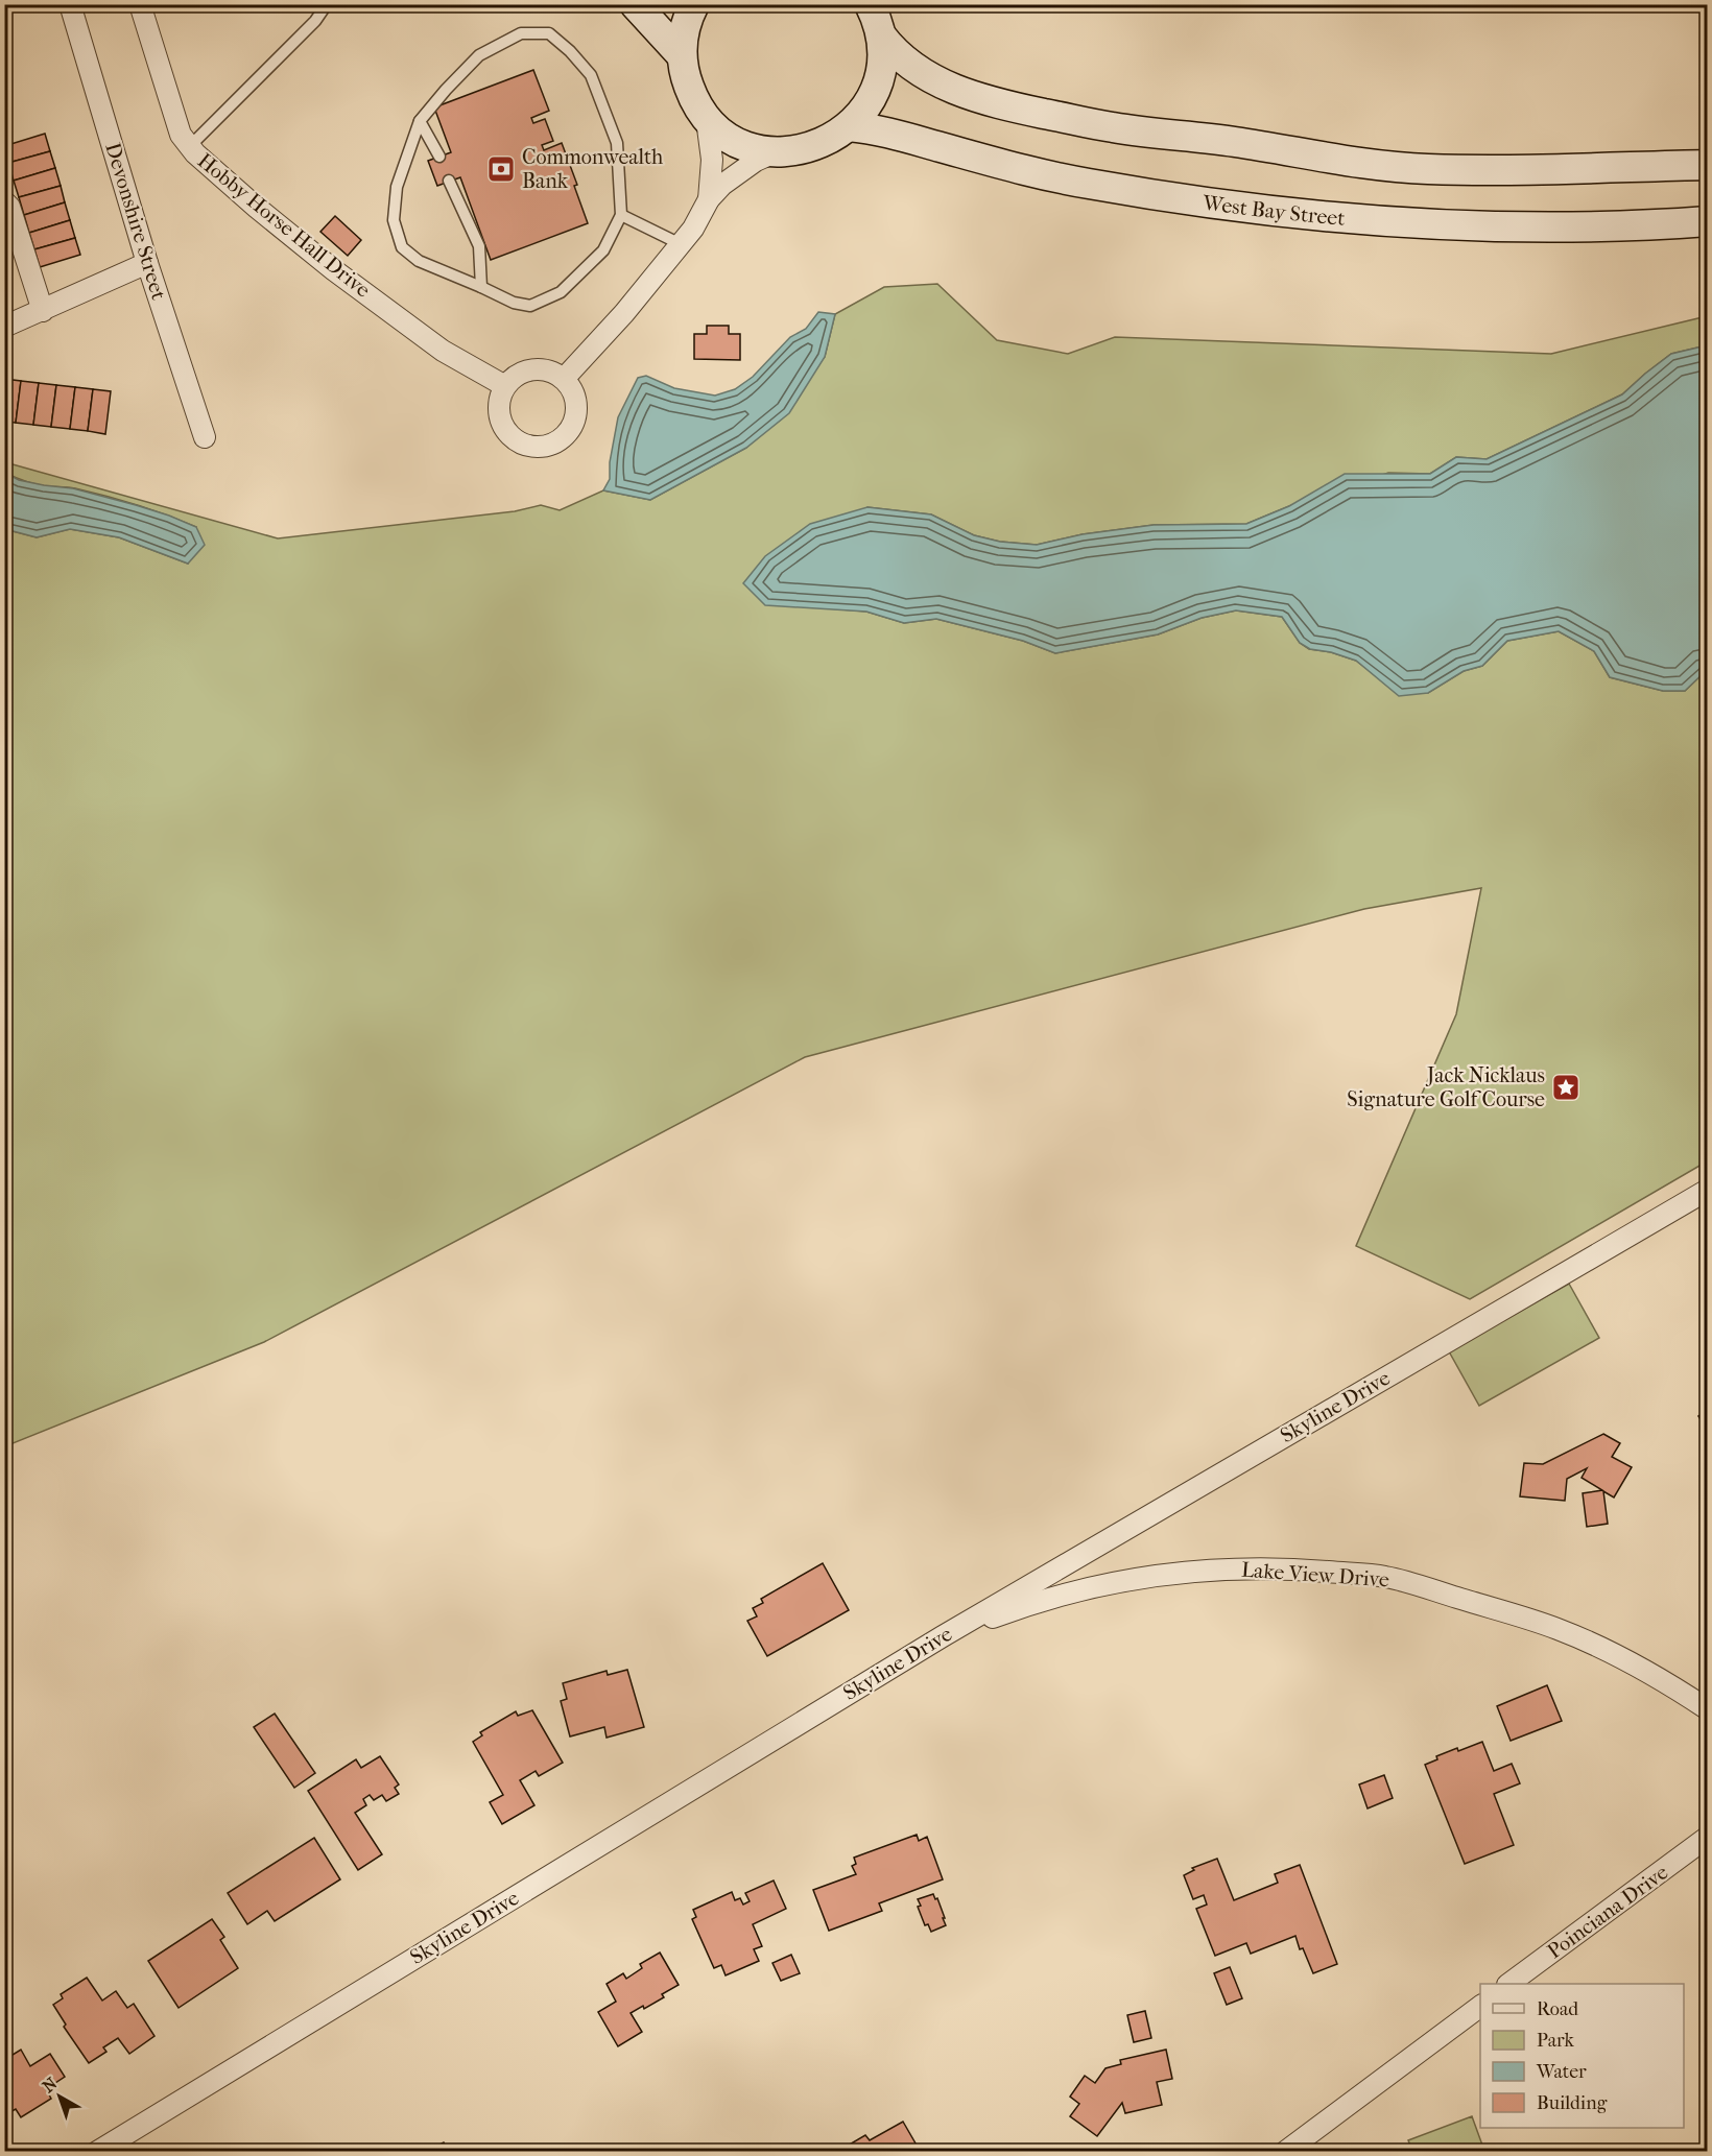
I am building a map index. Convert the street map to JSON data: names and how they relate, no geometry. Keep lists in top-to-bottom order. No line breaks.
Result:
{"streets":{"main road":["West Bay Street"],"street":["Devonshire Street","Hobby Horse Hall Drive","Skyline Drive","Lake View Drive","Poinciana Drive"]},"crossings":[["Skyline Drive","Lake View Drive"]],"places":{"bank":["Commonwealth Bank"],"place":["Jack Nicklaus Signature Golf Course"]},"legend":["Road","Park","Water","Building"],"north":"top left"}
